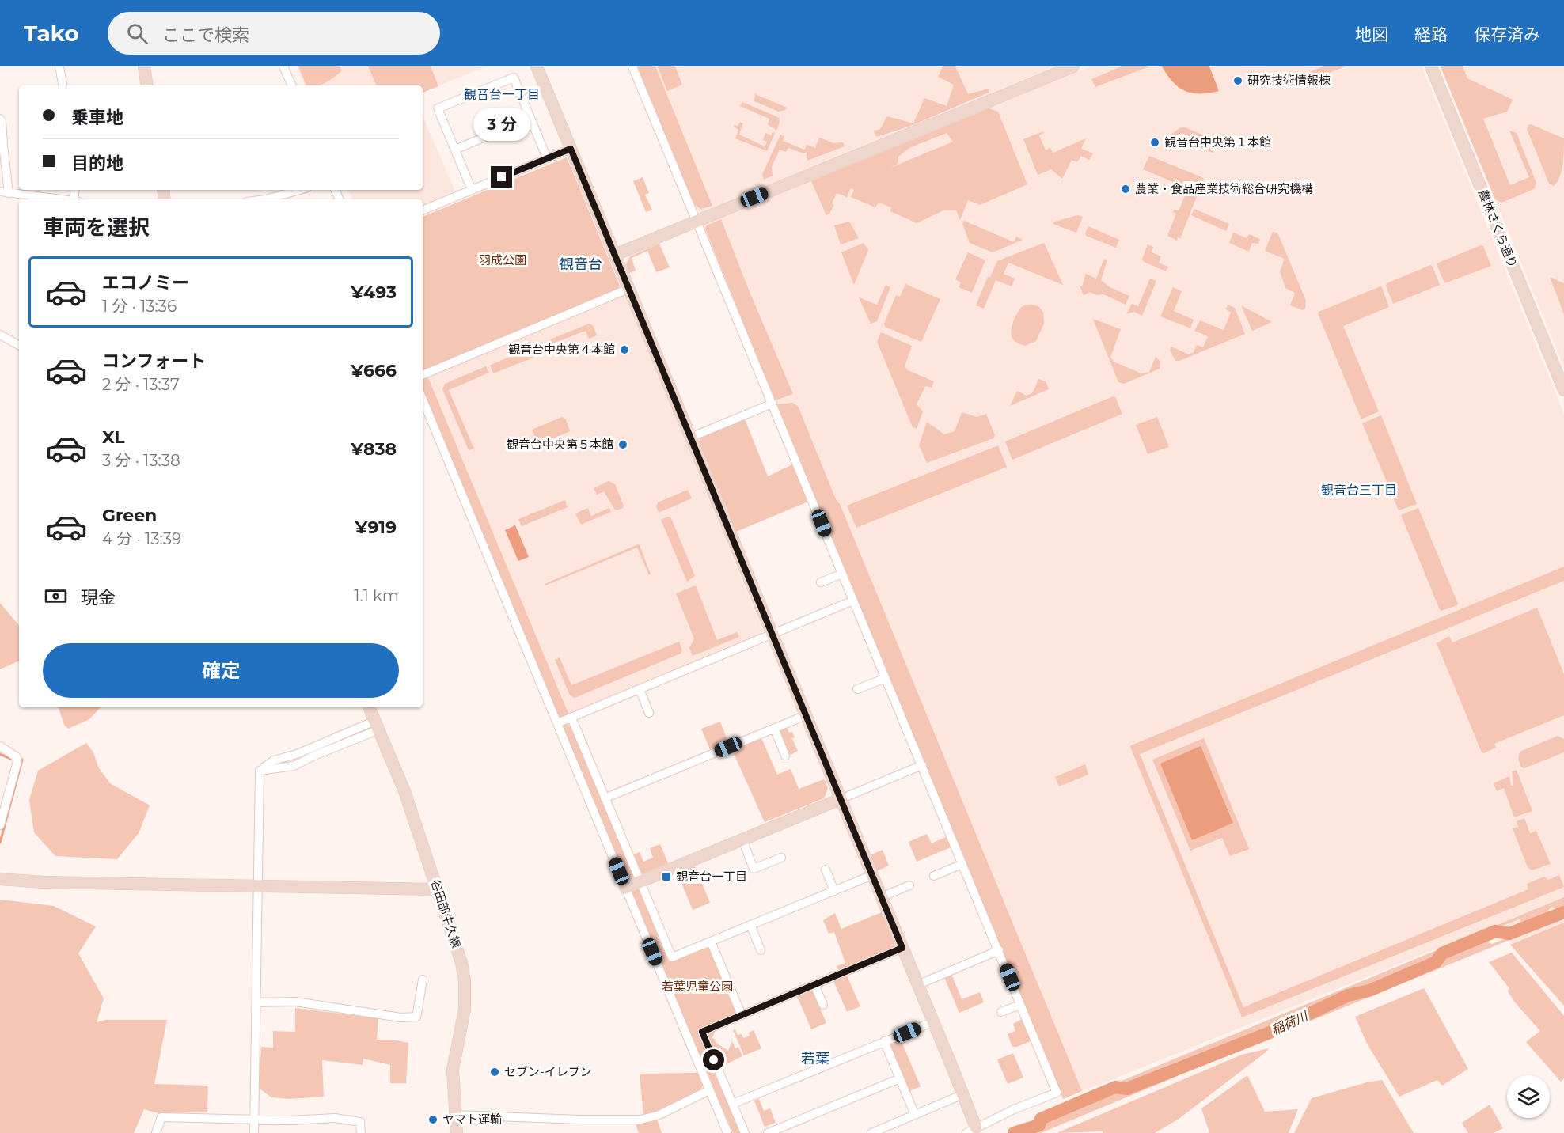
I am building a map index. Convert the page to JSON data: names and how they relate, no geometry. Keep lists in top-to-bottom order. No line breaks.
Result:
{"streets":{"street":["農林さくら通り","谷田部牛久線"]},"districts":["観音台一丁目","観音台","観音台三丁目","若葉"],"water":["稲荷川"],"parks":["羽成公園","若葉児童公園"],"places":{"other":["研究技術情報棟","観音台中央第１本館","農業・食品産業技術総合研究機構","観音台中央第４本館","観音台中央第５本館","セブン-イレブン","ヤマト運輸"],"transit":["観音台一丁目"]},"page":{"header":"Tako","search":"ここで検索","nav":["地図","経路","保存済み"],"banner":["乗車地","目的地"],"bubble":"3 分","heading":"車両を選択","list":[{"name":"エコノミー","note":"1 分 · 13:36","value":"¥493"},{"name":"コンフォート","note":"2 分 · 13:37","value":"¥666"},{"name":"XL","note":"3 分 · 13:38","value":"¥838"},{"name":"Green","note":"4 分 · 13:39","value":"¥919"}],"pay":["現金","1.1 km"],"buttons":"確定"}}
